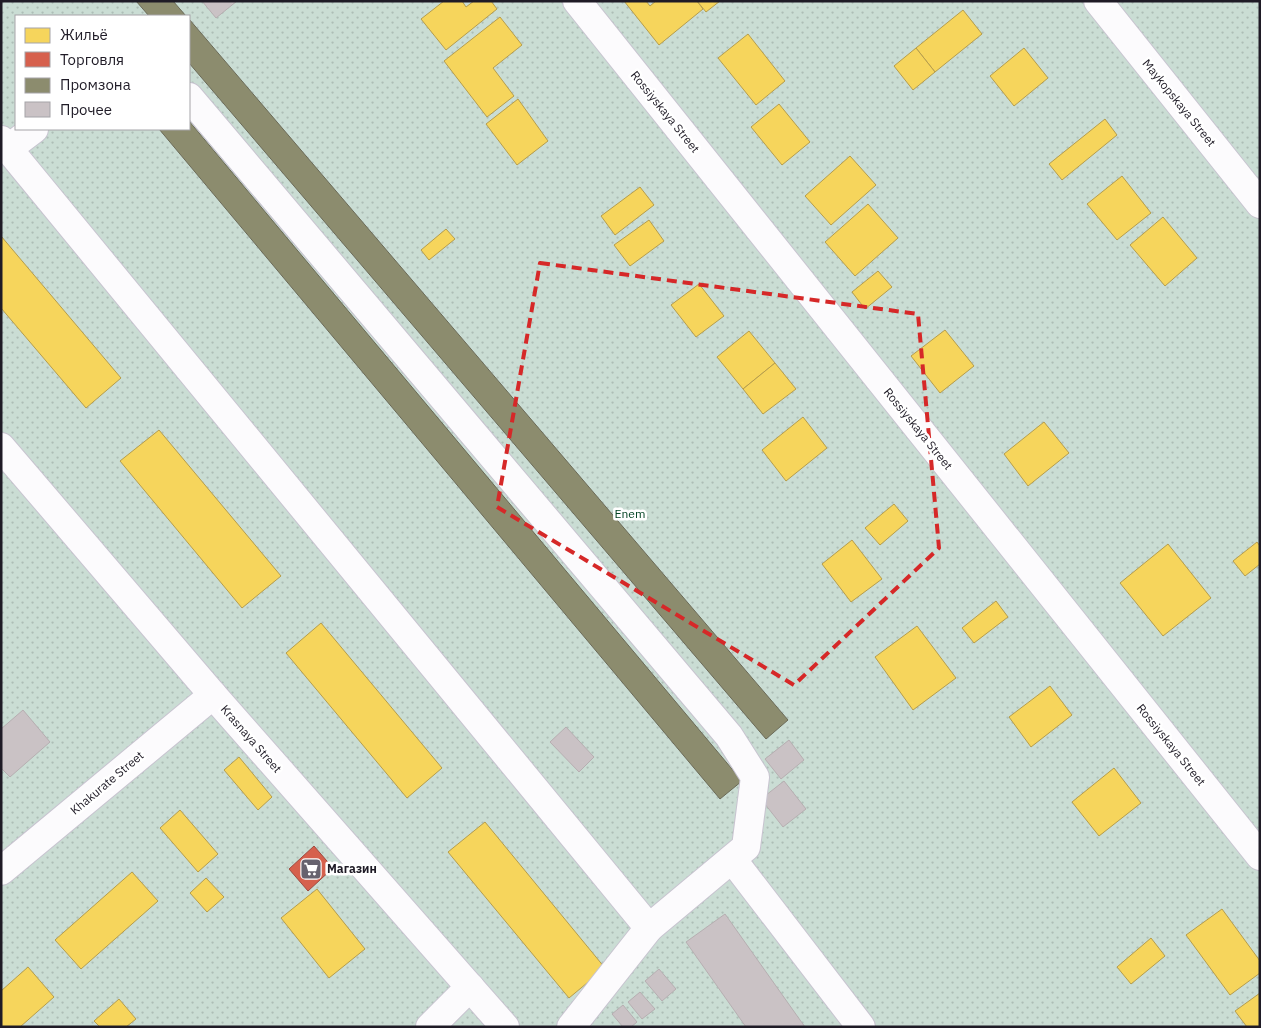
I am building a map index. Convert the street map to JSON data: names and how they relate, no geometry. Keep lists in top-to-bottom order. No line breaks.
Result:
{"streets":{"street":["Maykopskaya Street","Rossiyskaya Street","Krasnaya Street","Khakurate Street"]},"crossings":[["Krasnaya Street","Khakurate Street"]],"parks":["Enem"],"places":{"supermarket":["Магазин"]},"legend":["Жильё","Торговля","Промзона","Прочее"]}
